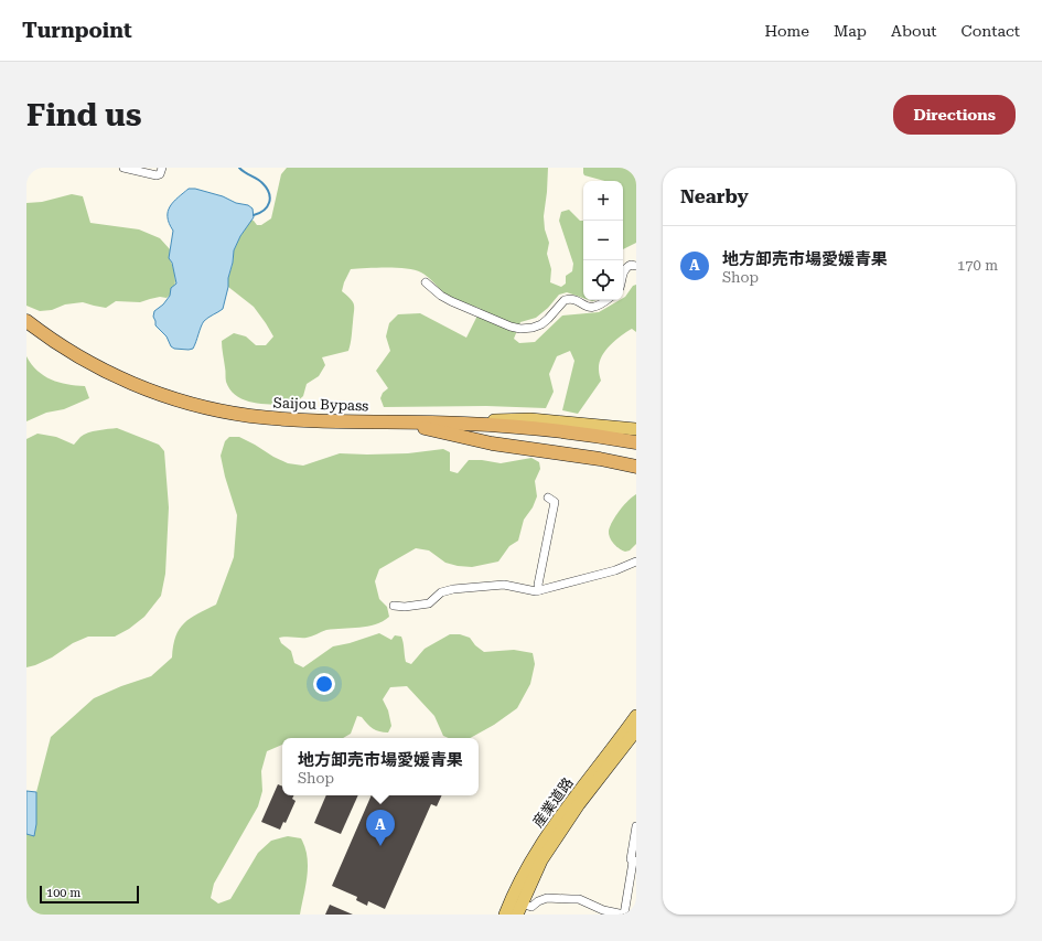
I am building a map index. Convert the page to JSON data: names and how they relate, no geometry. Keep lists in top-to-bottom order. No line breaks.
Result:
{"streets":{"highway":["Saijou Bypass"],"main road":["産業道路"]},"scale_bar":"100 m","page":{"header":"Turnpoint","nav":["Home","Map","About","Contact"],"buttons":"Directions","title":"Find us","heading":"Nearby","map_buttons":["+","−"],"list":[{"mark":"A","name":"地方卸売市場愛媛青果","note":"Shop","value":"170 m"}],"popup":["地方卸売市場愛媛青果","Shop"],"pins":"A","scale":"100 m"}}
